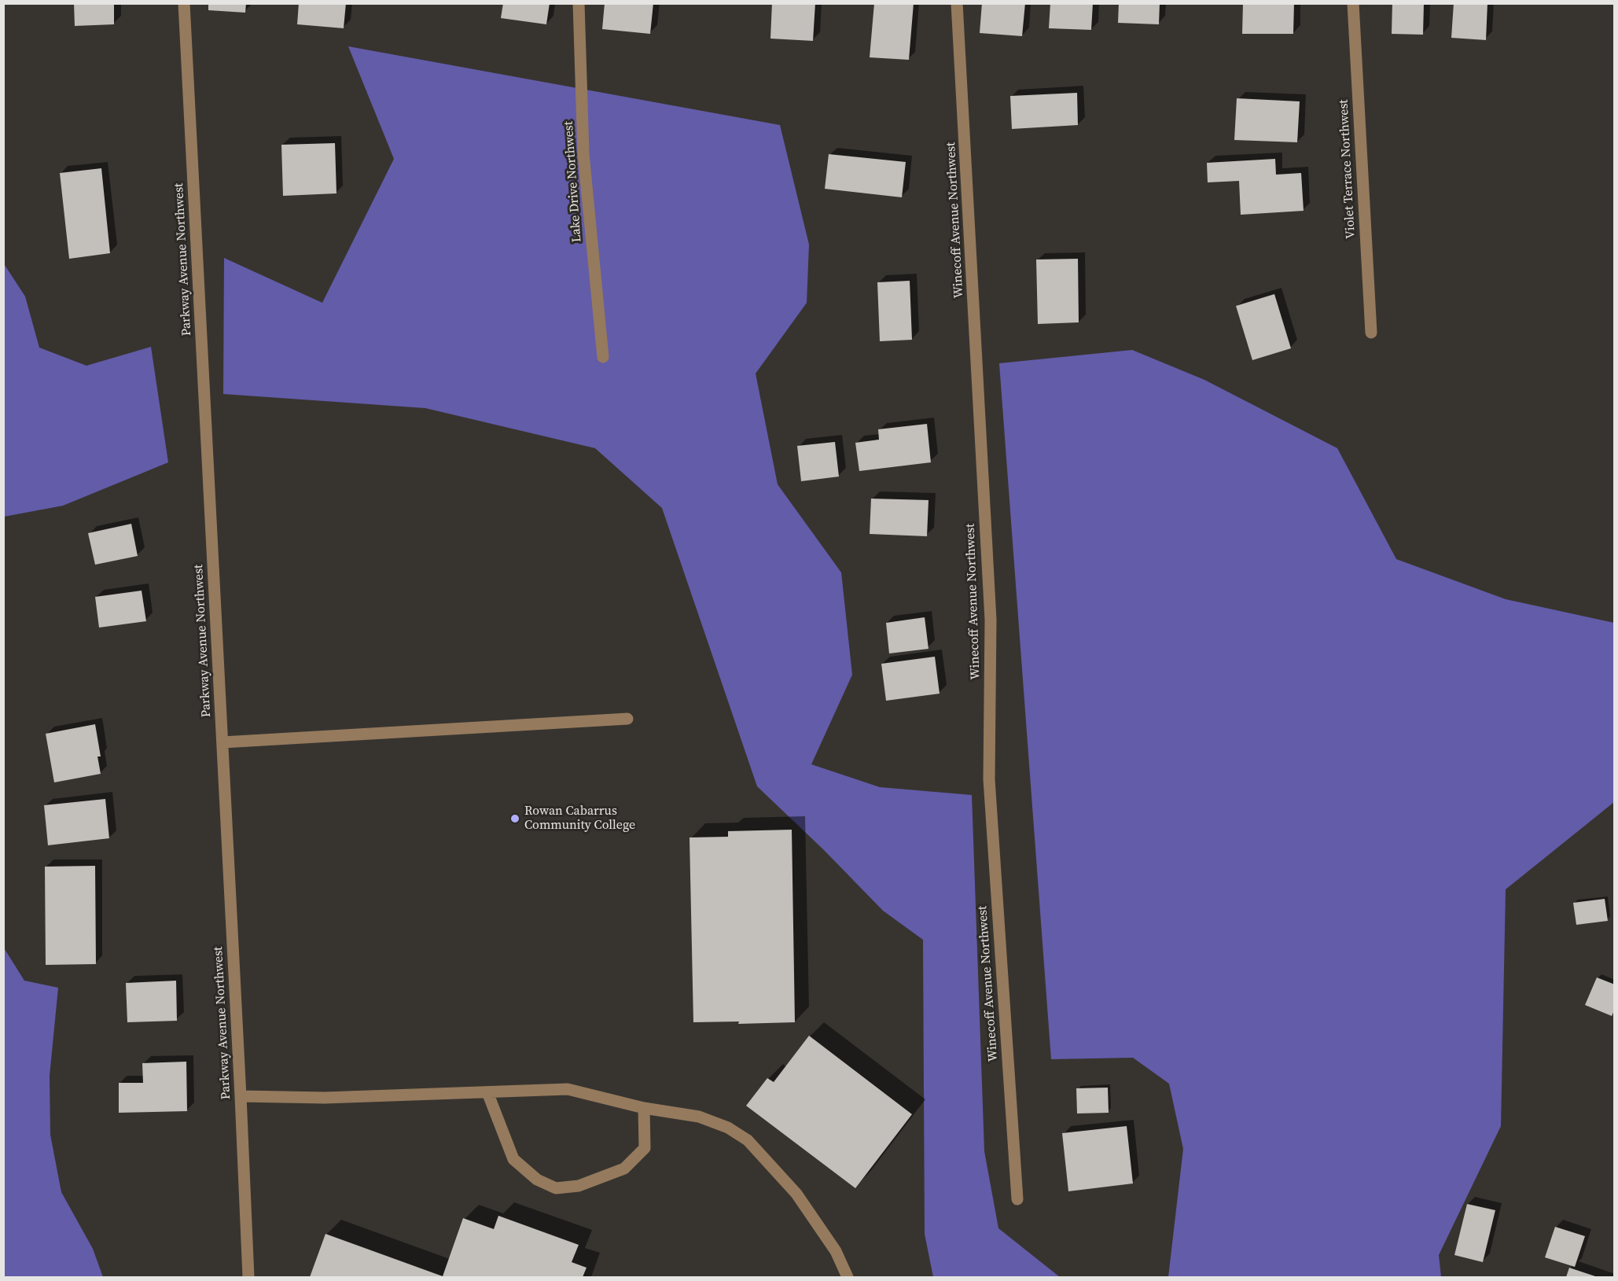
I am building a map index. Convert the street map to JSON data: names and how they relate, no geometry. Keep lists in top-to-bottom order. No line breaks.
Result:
{"streets":{"street":["Violet Terrace Northwest","Lake Drive Northwest","Winecoff Avenue Northwest","Parkway Avenue Northwest"]},"places":["Rowan Cabarrus Community College"]}
